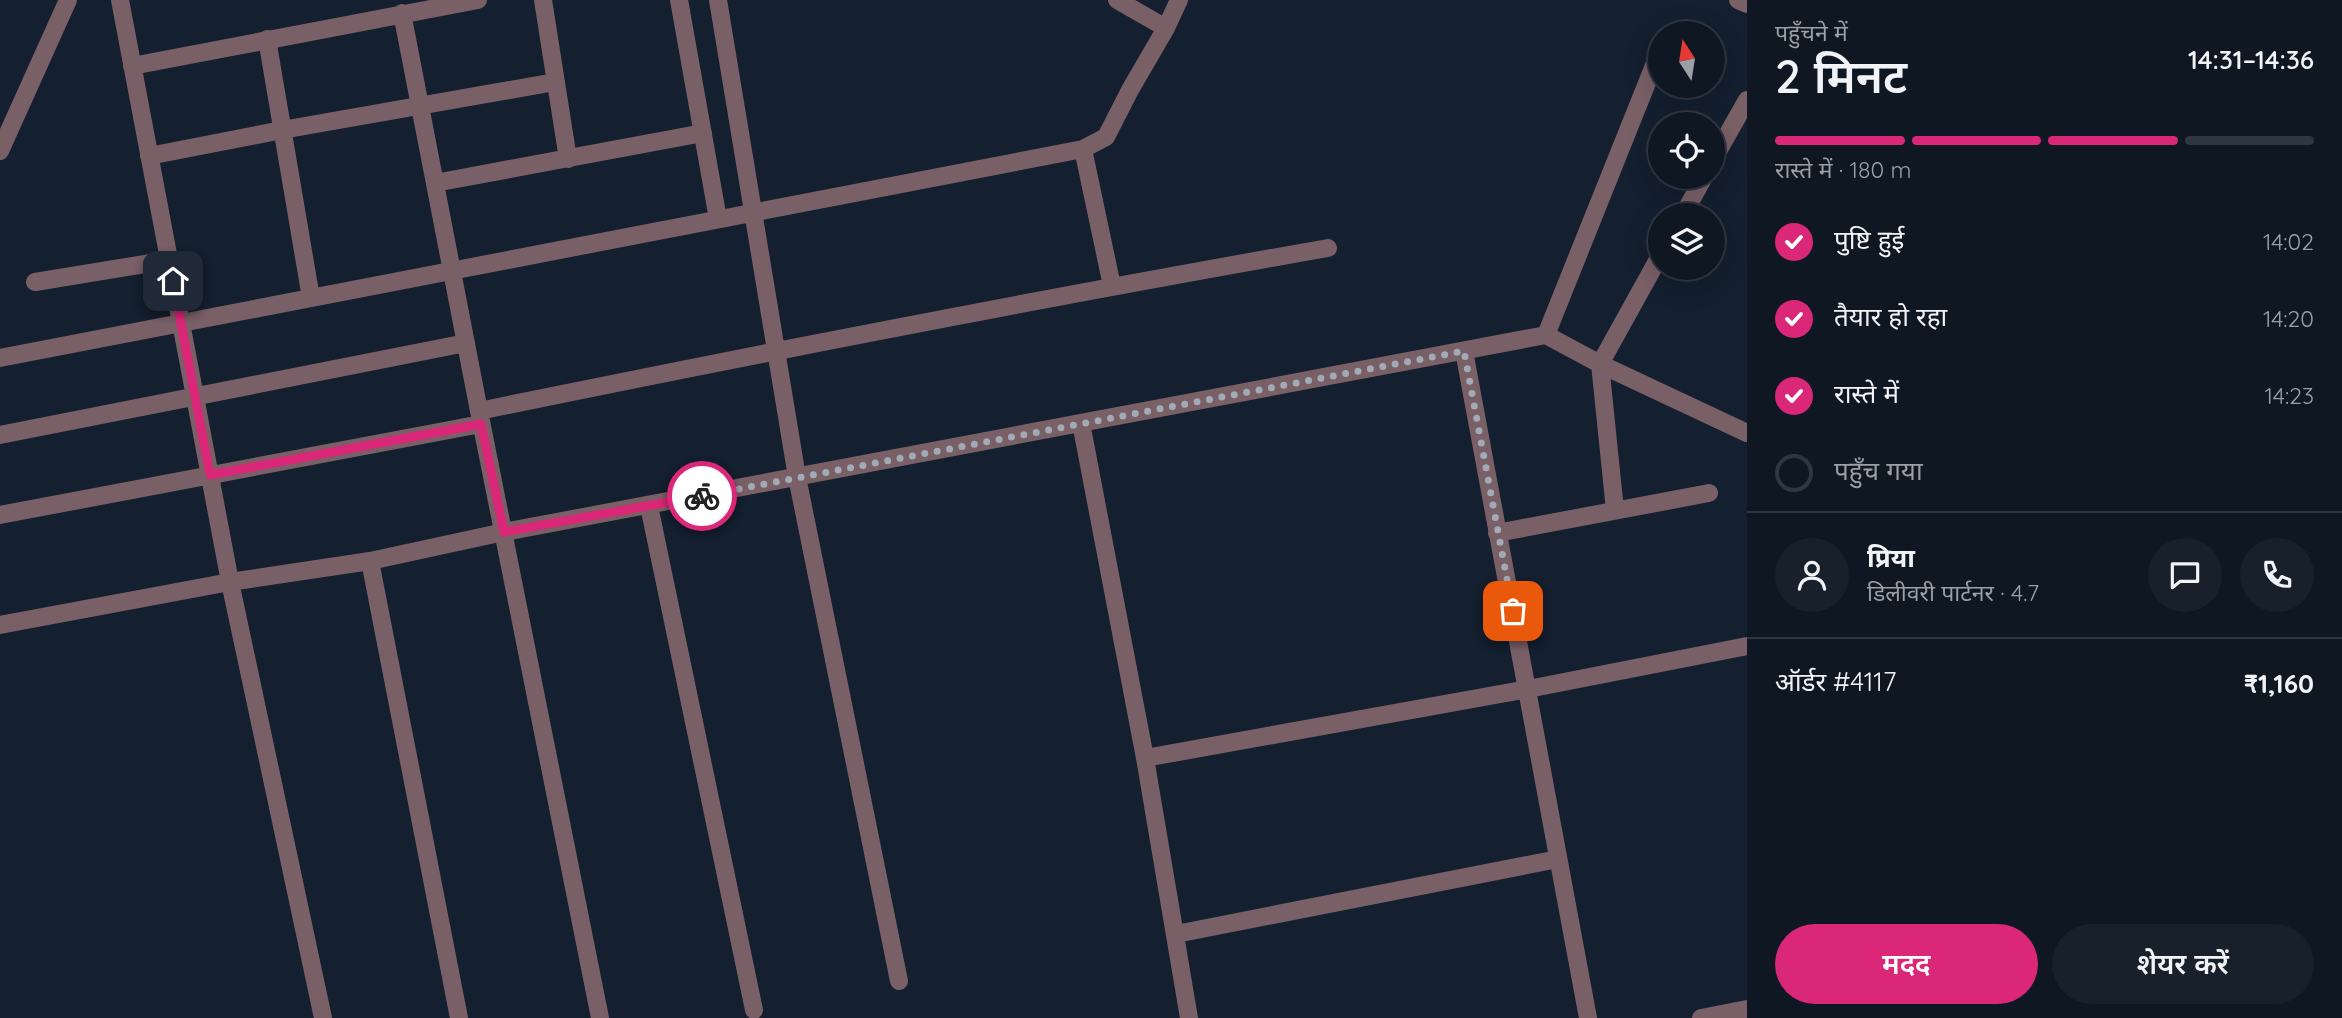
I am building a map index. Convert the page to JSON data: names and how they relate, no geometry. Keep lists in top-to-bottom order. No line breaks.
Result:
{"north":"top","page":{"heading":["2 मिनट","पहुँचने में","14:31–14:36"],"panel":["प्रिया","डिलीवरी पार्टनर · 4.7","ऑर्डर #4117","₹1,160"],"bar":"रास्ते में · 180 m","list":[["पुष्टि हुई","14:02"],["तैयार हो रहा","14:20"],["रास्ते में","14:23"],"पहुँच गया"],"buttons":["मदद","शेयर करें"]}}
